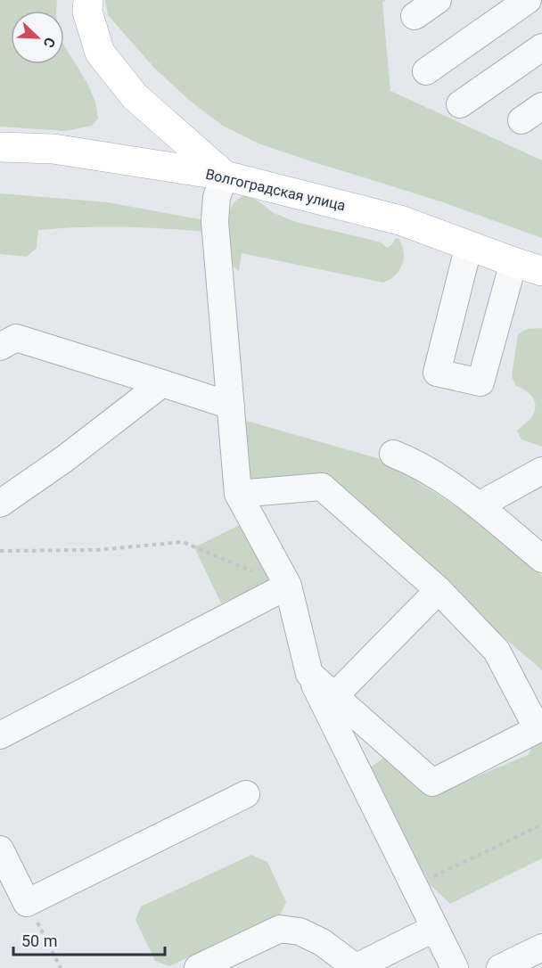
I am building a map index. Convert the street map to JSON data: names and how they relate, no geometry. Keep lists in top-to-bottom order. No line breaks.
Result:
{"streets":{"main road":["Волгоградская улица"]},"scale_bar":"50 m","north":"bottom right"}
